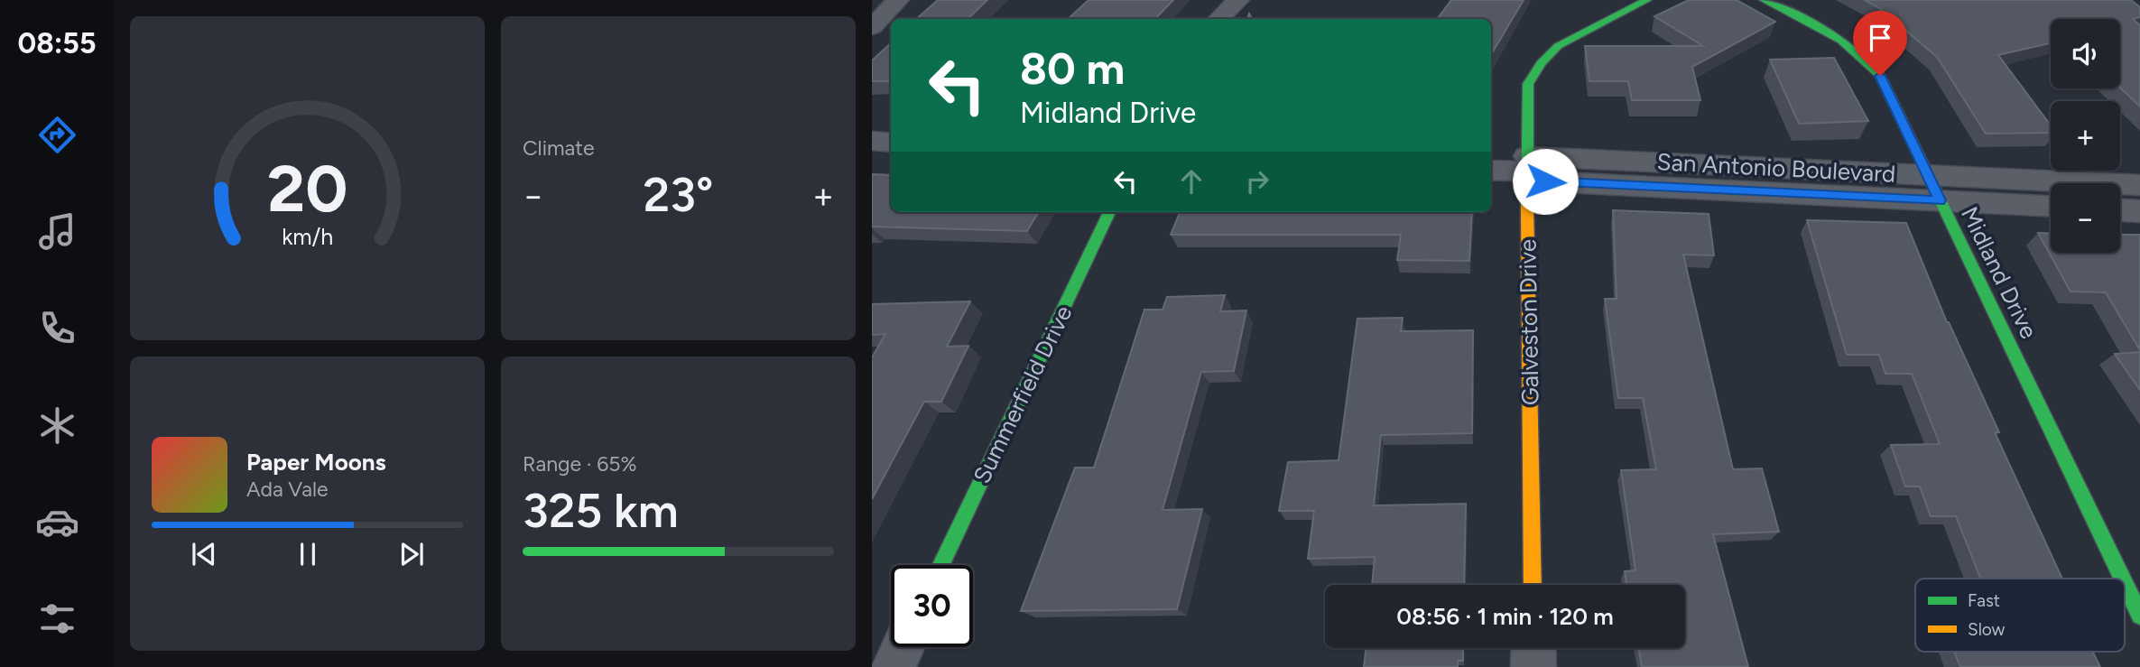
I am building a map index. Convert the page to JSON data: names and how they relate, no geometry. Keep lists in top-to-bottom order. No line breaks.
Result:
{"streets":{"street":["San Antonio Boulevard","Midland Drive","Galveston Drive","Summerfield Drive"]},"crossings":[["San Antonio Boulevard","Midland Drive"],["San Antonio Boulevard","Galveston Drive"]],"legend":["Fast","Slow"],"page":{"tabs":"08:55","tile":["Climate",["Range · 65%","325 km"]],"map_buttons":["+","−"],"turn":["80 m","Midland Drive"],"heat":["−","23°","+"],"song":["Paper Moons","Ada Vale"],"limit":"30","trip":"08:56 · 1 min · 120 m","gauge":["20","km/h"]}}
